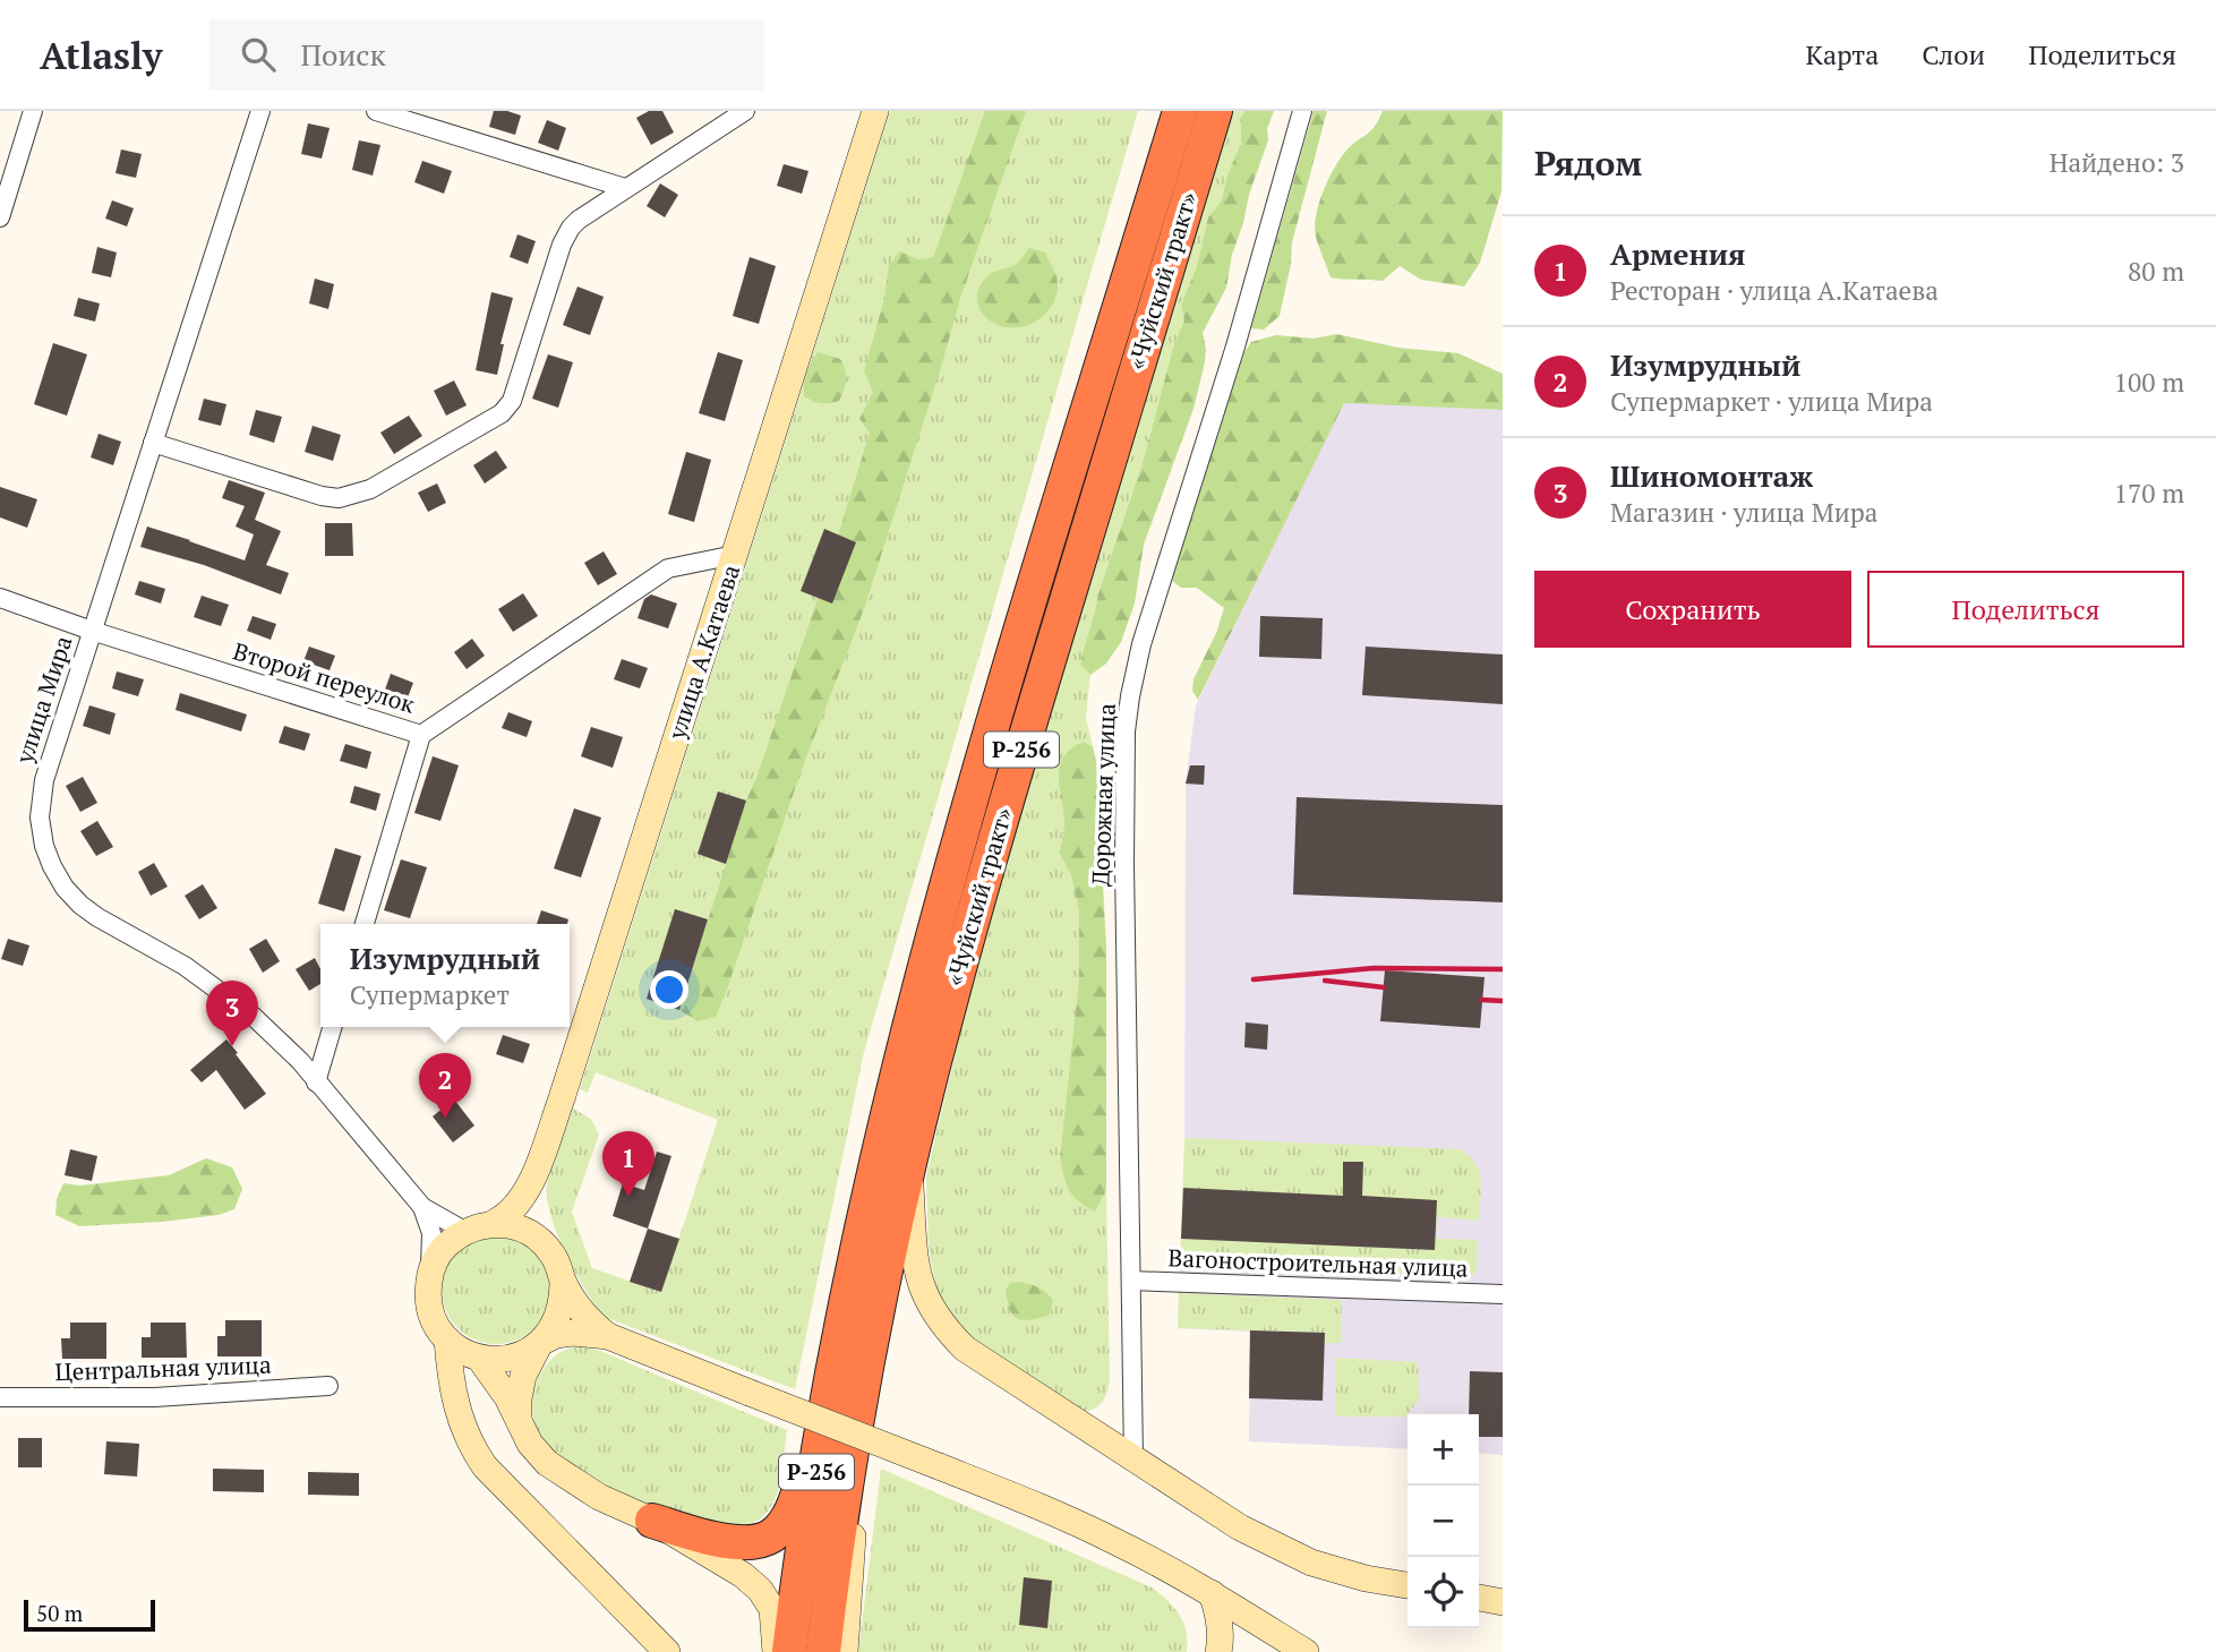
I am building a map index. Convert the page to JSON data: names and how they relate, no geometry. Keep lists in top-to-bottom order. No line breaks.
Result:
{"streets":{"highway":["«Чуйский тракт»","Р-256"],"street":["улица А.Катаева","Второй переулок","улица Мира","Дорожная улица","Вагоностроительная улица","Центральная улица"]},"crossings":[["улица А.Катаева","Второй переулок"],["Второй переулок","улица Мира"],["Дорожная улица","Вагоностроительная улица"]],"scale_bar":"50 m","page":{"header":"Atlasly","search":"Поиск","nav":["Карта","Слои","Поделиться"],"heading":["Рядом","Найдено: 3"],"list":[{"mark":"1","name":"Армения","note":"Ресторан · улица А.Катаева","value":"80 m"},{"mark":"2","name":"Изумрудный","note":"Супермаркет · улица Мира","value":"100 m"},{"mark":"3","name":"Шиномонтаж","note":"Магазин · улица Мира","value":"170 m"}],"buttons":["Сохранить","Поделиться"],"popup":["Изумрудный","Супермаркет"],"pins":["3","2","1"],"map_buttons":["+","−"],"scale":"50 m"}}
